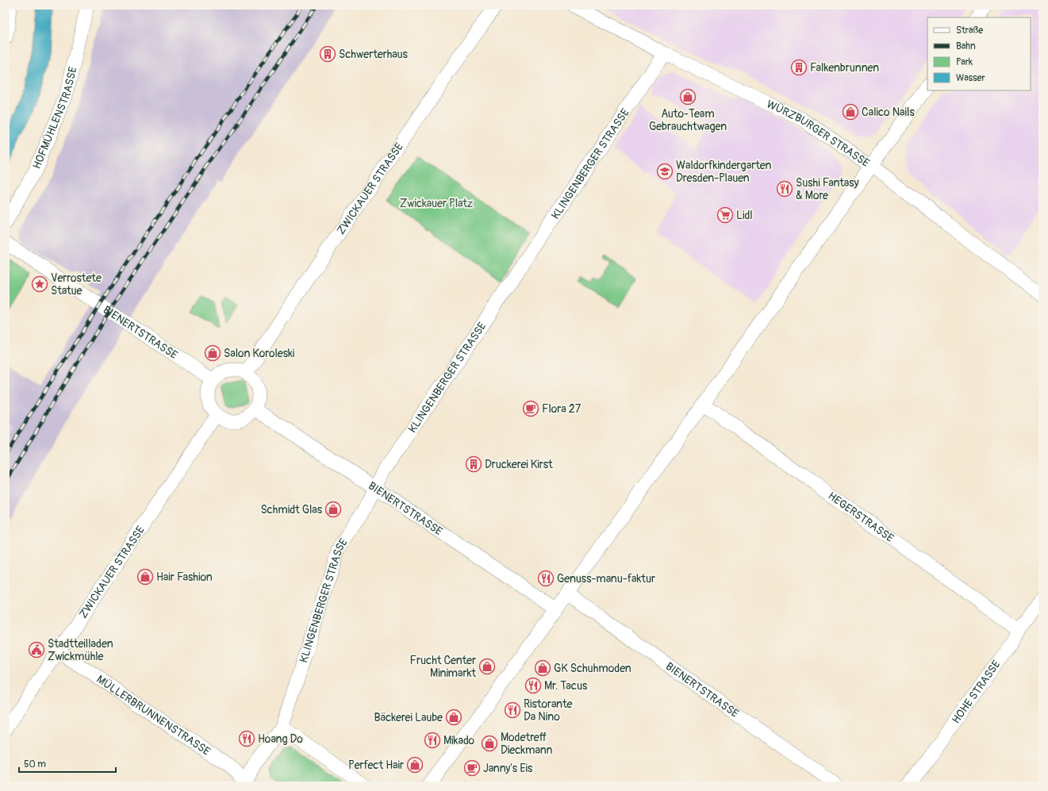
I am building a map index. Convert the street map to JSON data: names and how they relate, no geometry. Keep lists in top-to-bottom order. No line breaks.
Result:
{"streets":{"street":["HOFMÜHLENSTRASSE","WÜRZBURGER STRASSE","KLINGENBERGER STRASSE","ZWICKAUER STRASSE","BIENERTSTRASSE","HEGERSTRASSE","HOHE STRASSE","MÜLLERBRUNNENSTRASSE"]},"crossings":[["WÜRZBURGER STRASSE","KLINGENBERGER STRASSE"],["KLINGENBERGER STRASSE","BIENERTSTRASSE"],["KLINGENBERGER STRASSE","MÜLLERBRUNNENSTRASSE"],["ZWICKAUER STRASSE","BIENERTSTRASSE"],["ZWICKAUER STRASSE","MÜLLERBRUNNENSTRASSE"],["HEGERSTRASSE","HOHE STRASSE"]],"parks":["Zwickauer Platz"],"places":{"building":["Schwerterhaus","Falkenbrunnen","Druckerei Kirst"],"shop":["Auto-Team Gebrauchtwagen","Calico Nails","Salon Koroleski","Schmidt Glas","Hair Fashion","Frucht Center Minimarkt","GK Schuhmoden","Bäckerei Laube","Modetreff Dieckmann","Perfect Hair"],"school or university":["Waldorfkindergarten Dresden-Plauen"],"restaurant":["Sushi Fantasy & More","Genuss-manu-faktur","Mr. Tacus","Ristorante Da Nino","Hoang Do","Mikado"],"supermarket":["Lidl"],"place":["Verrostete Statue"],"cafe":["Flora 27","Janny's Eis"],"public building":["Stadtteilladen Zwickmühle"]},"legend":["Straße","Bahn","Park","Wasser"],"scale_bar":"50 m"}
